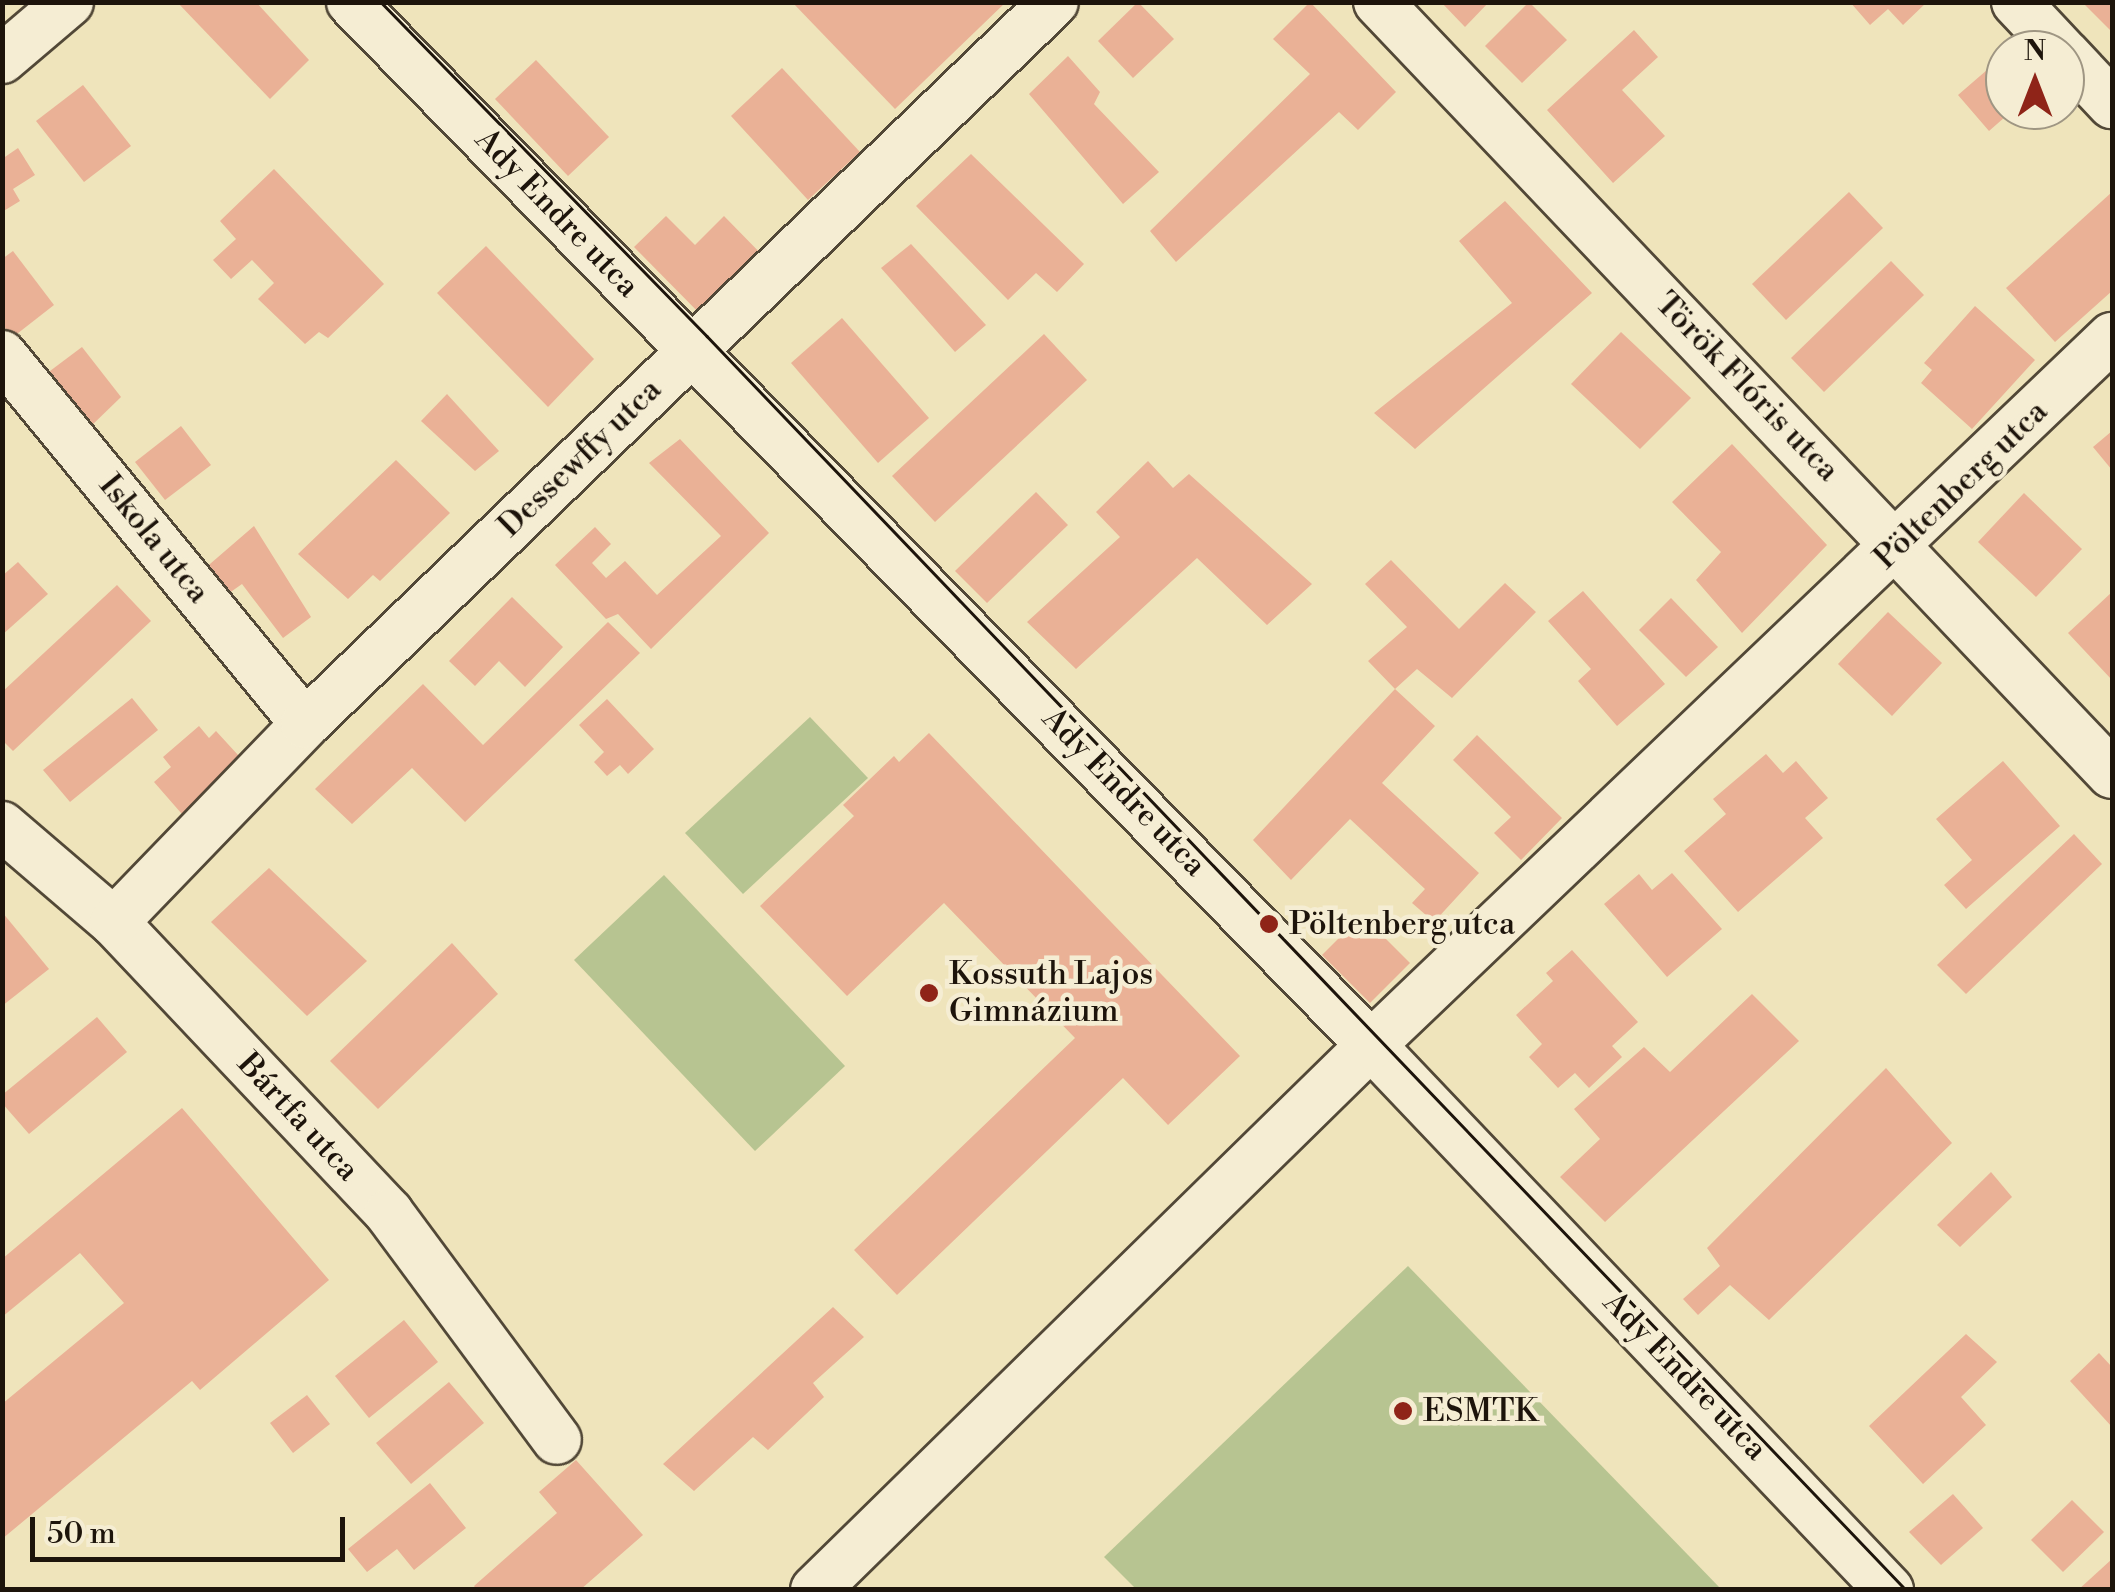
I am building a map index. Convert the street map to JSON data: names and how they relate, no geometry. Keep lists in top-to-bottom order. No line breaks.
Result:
{"streets":{"street":["Ady Endre utca","Török Flóris utca","Dessewffy utca","Pöltenberg utca","Iskola utca","Bártfa utca"]},"crossings":[["Ady Endre utca","Dessewffy utca"],["Ady Endre utca","Pöltenberg utca"],["Török Flóris utca","Pöltenberg utca"],["Dessewffy utca","Iskola utca"],["Dessewffy utca","Bártfa utca"]],"places":["Pöltenberg utca","Kossuth Lajos Gimnázium","ESMTK"],"scale_bar":"50 m","north":"top"}
